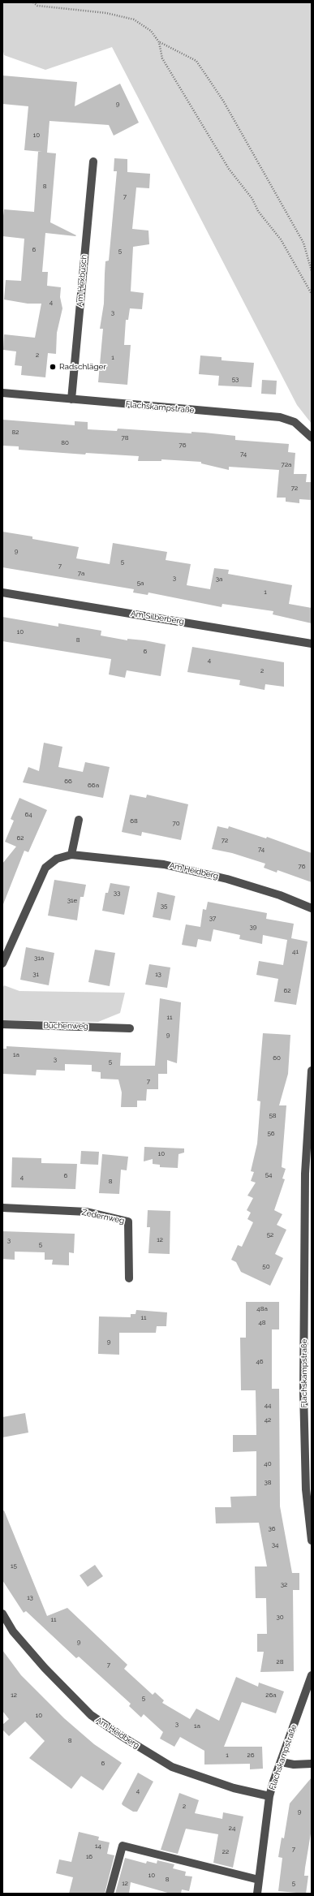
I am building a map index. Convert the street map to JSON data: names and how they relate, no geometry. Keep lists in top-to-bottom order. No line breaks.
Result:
{"streets":{"street":["Am Hexbusch","Flachskampstraße","Am Silberberg","Am Heidberg","Buchenweg","Zedernweg"]},"crossings":[["Am Hexbusch","Flachskampstraße"],["Flachskampstraße","Am Heidberg"]],"places":["Radschläger"],"house_numbers":["9","10","8","7","6","5","4","3","2","1","53","82","78","80","76","74","72a","72","9","5","7","7a","3","3a","5a","1","10","8","6","4","2","66","66a","64","68","70","62","72","74","76","33","31e","35","37","39","41","31a","31","13","62","11","9","1a","60","3","5","7","58","56","10","54","6","4","8","52","12","3","5","50","48a","11","48","9","46","44","42","40","38","36","34","15","32","13","30","11","9","28","7","12","26a","5","10","3","1a","8","1","26","6","4","2","9","24","14","7","22","16","10","8","12","5"]}
